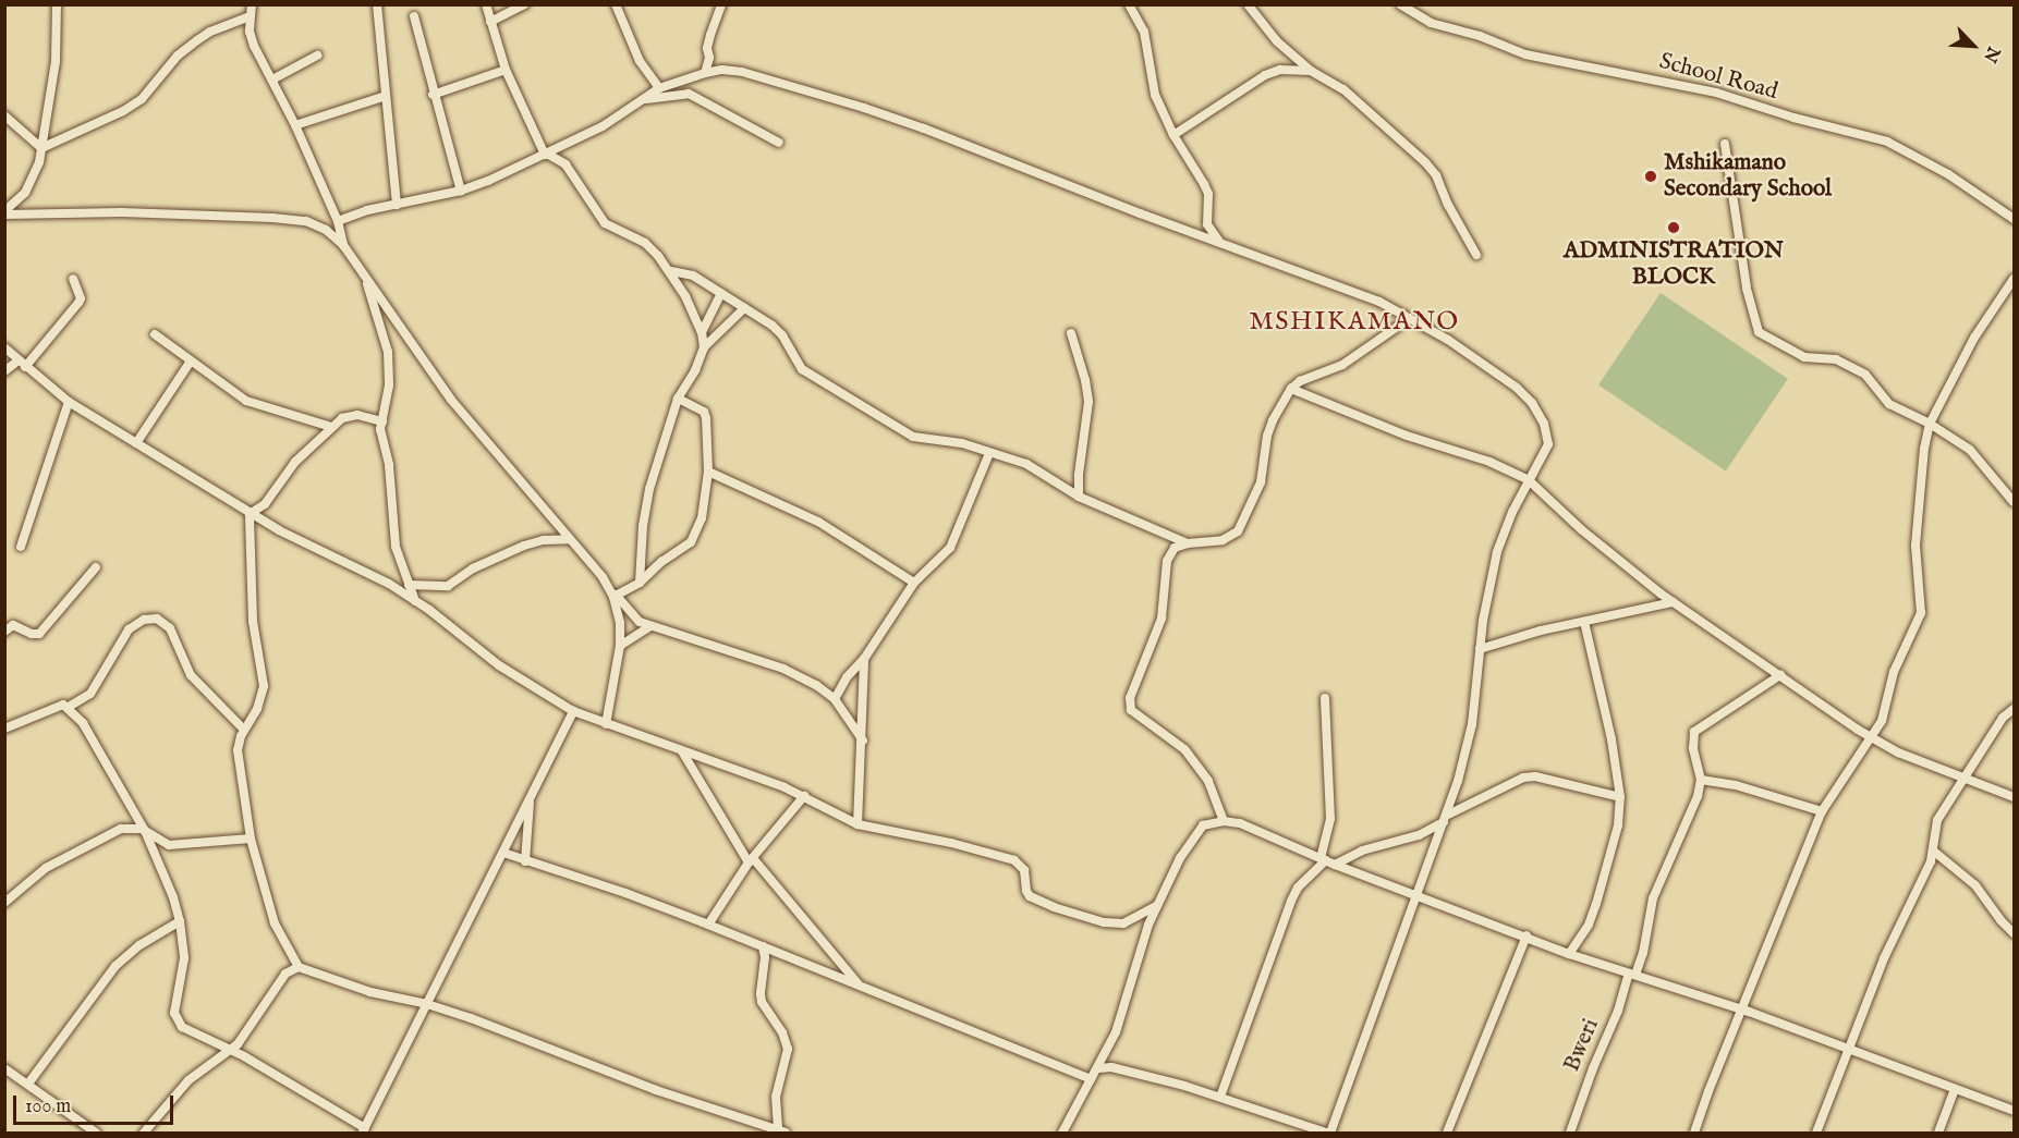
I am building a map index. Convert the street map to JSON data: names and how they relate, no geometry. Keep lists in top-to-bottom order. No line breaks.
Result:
{"streets":{"street":["School Road","Bweri"]},"districts":["MSHIKAMANO"],"places":["Mshikamano Secondary School","ADMINISTRATION BLOCK"],"scale_bar":"100 m","north":"bottom right"}
